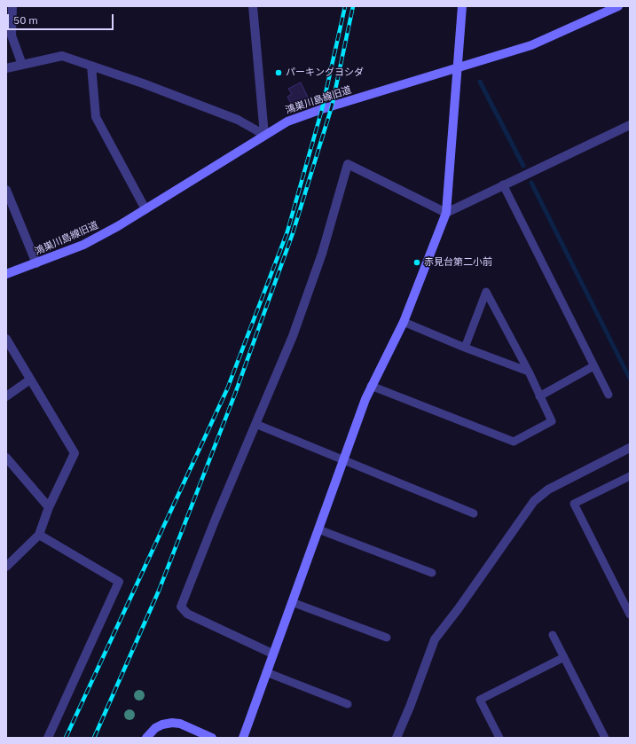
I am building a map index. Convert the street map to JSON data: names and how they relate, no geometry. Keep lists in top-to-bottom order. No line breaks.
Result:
{"streets":{"street":["鴻巣川島線旧道"]},"places":["パーキングヨシダ","赤見台第二小前"],"scale_bar":"50 m"}
